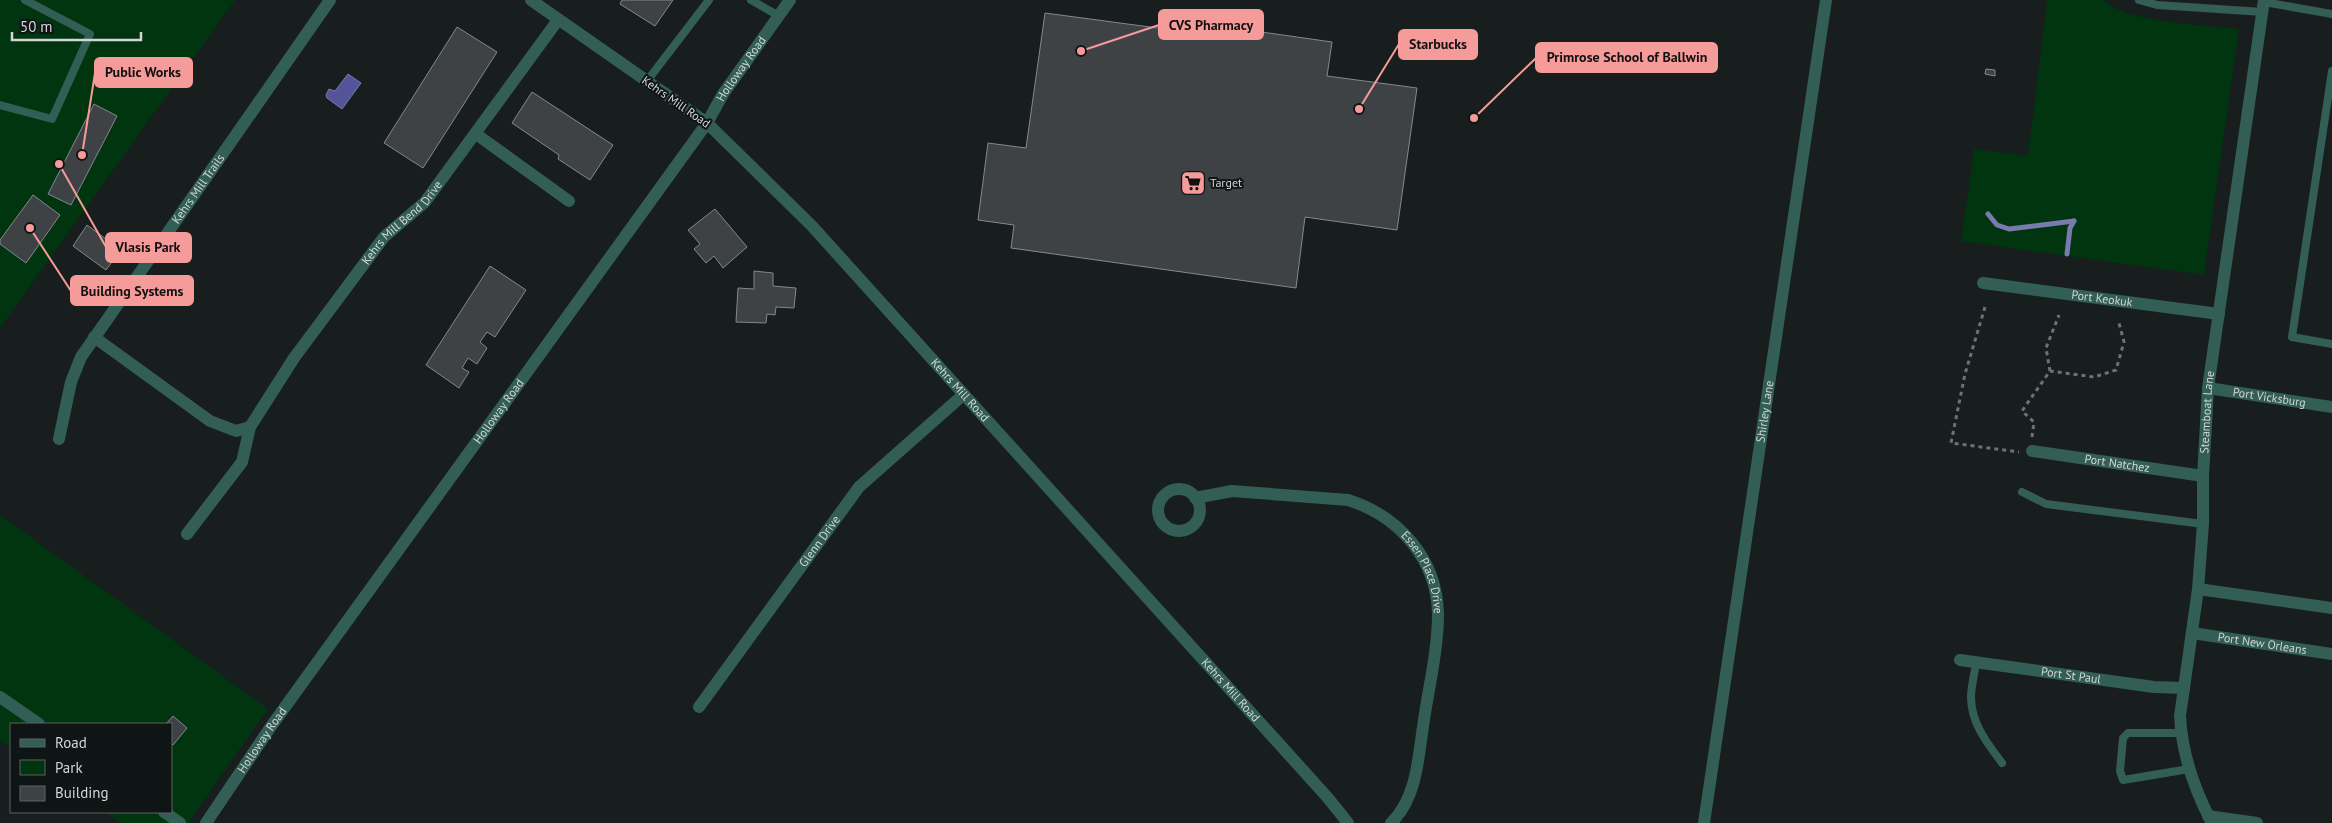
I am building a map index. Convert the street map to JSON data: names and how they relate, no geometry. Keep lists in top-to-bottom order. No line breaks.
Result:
{"streets":{"street":["Holloway Road","Kehrs Mill Road","Kehrs Mill Trails","Kehrs Mill Bend Drive","Port Keokuk","Port Vicksburg","Shirley Lane","Steamboat Lane","Port Natchez","Glenn Drive","Essen Place Drive","Port New Orleans","Port St Paul"]},"crossings":[["Holloway Road","Kehrs Mill Road"],["Kehrs Mill Road","Kehrs Mill Bend Drive"],["Kehrs Mill Road","Glenn Drive"],["Port Keokuk","Steamboat Lane"],["Port Vicksburg","Steamboat Lane"],["Steamboat Lane","Port Natchez"],["Steamboat Lane","Port New Orleans"],["Steamboat Lane","Port St Paul"]],"places":{"other":["CVS Pharmacy","Starbucks","Primrose School of Ballwin","Public Works","Vlasis Park","Building Systems"],"supermarket":["Target"]},"legend":["Road","Park","Building"],"scale_bar":"50 m"}
